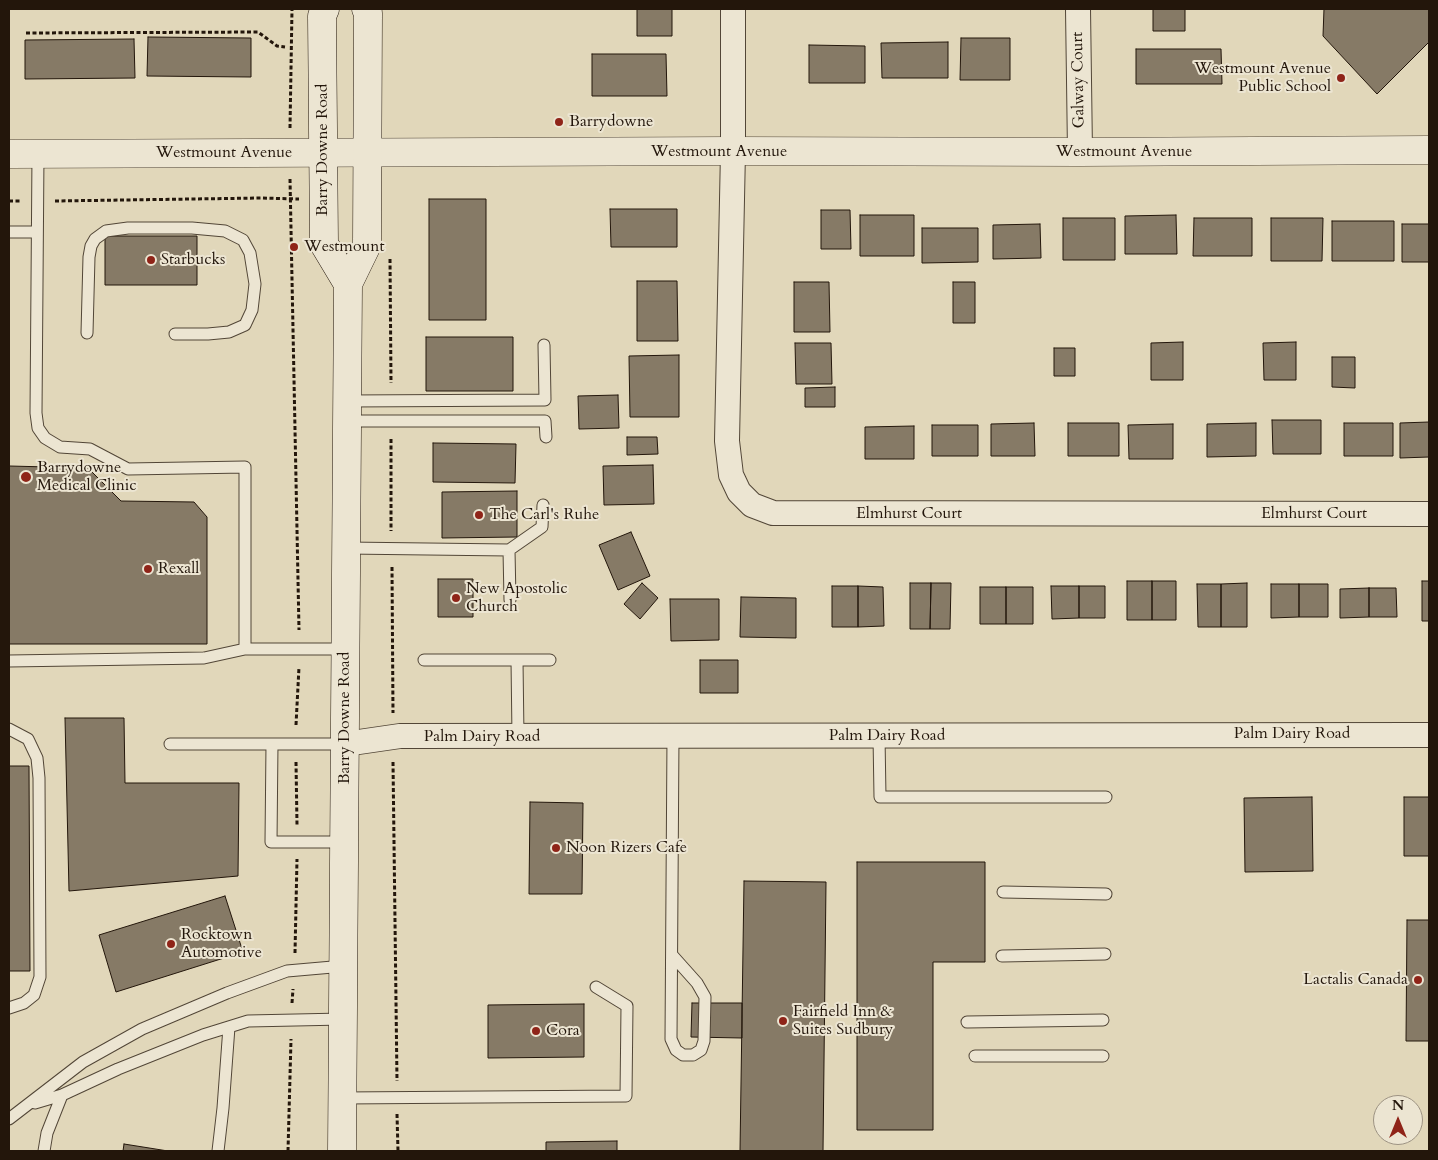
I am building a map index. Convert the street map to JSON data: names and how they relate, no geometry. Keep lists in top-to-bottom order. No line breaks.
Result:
{"streets":{"main road":["Barry Downe Road","Westmount Avenue"],"street":["Galway Court","Elmhurst Court","Palm Dairy Road"]},"crossings":[["Galway Court","Westmount Avenue"],["Barry Downe Road","Westmount Avenue"],["Barry Downe Road","Palm Dairy Road"],["Westmount Avenue","Elmhurst Court"]],"places":["Westmount Avenue Public School","Barrydowne","Westmount","Starbucks","Barrydowne Medical Clinic","The Carl's Ruhe","Rexall","New Apostolic Church","Noon Rizers Cafe","Rocktown Automotive","Lactalis Canada","Fairfield Inn & Suites Sudbury","Cora"],"north":"top"}
